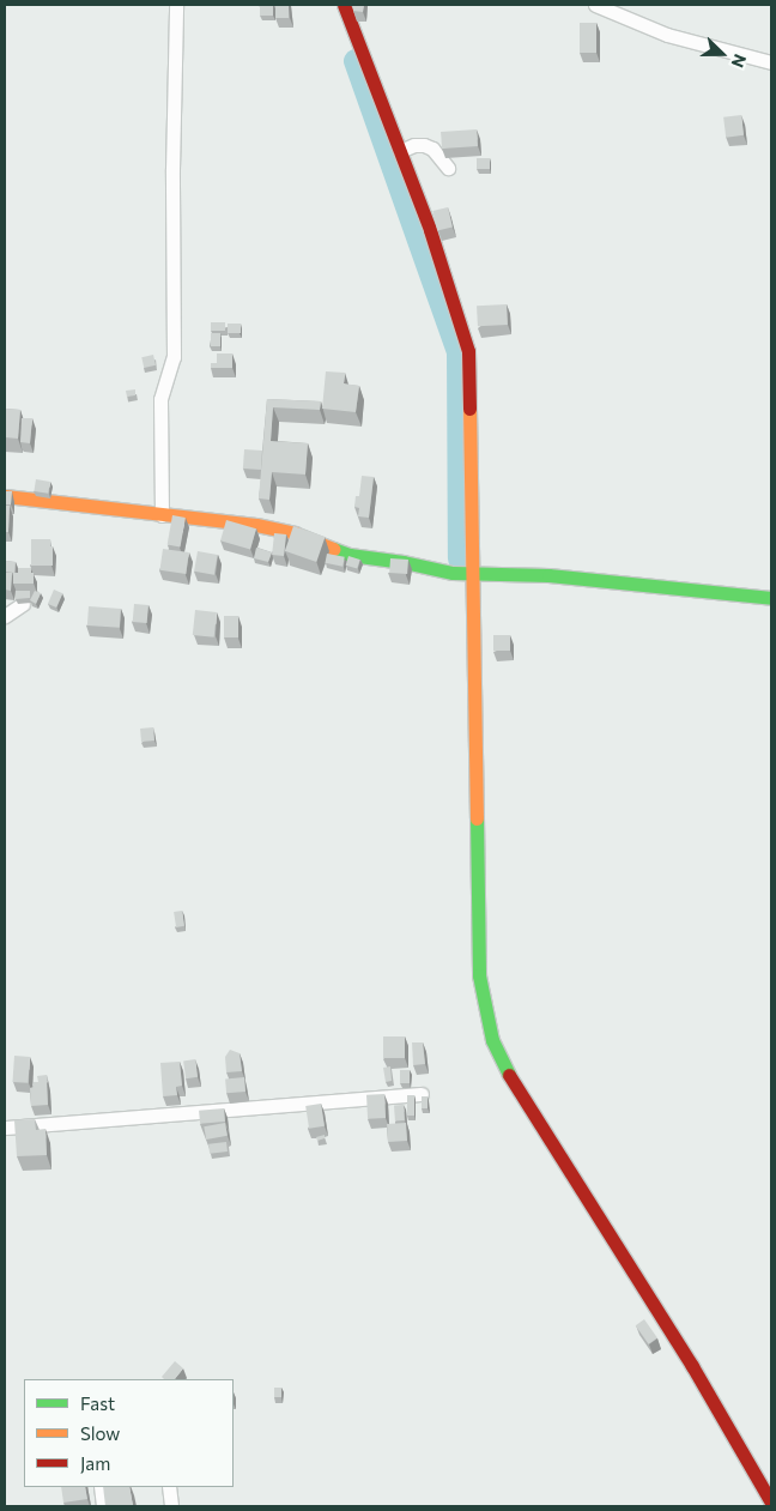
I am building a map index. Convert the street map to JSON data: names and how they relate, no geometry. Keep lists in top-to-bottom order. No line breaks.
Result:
{"legend":["Fast","Slow","Jam"],"north":"right"}
